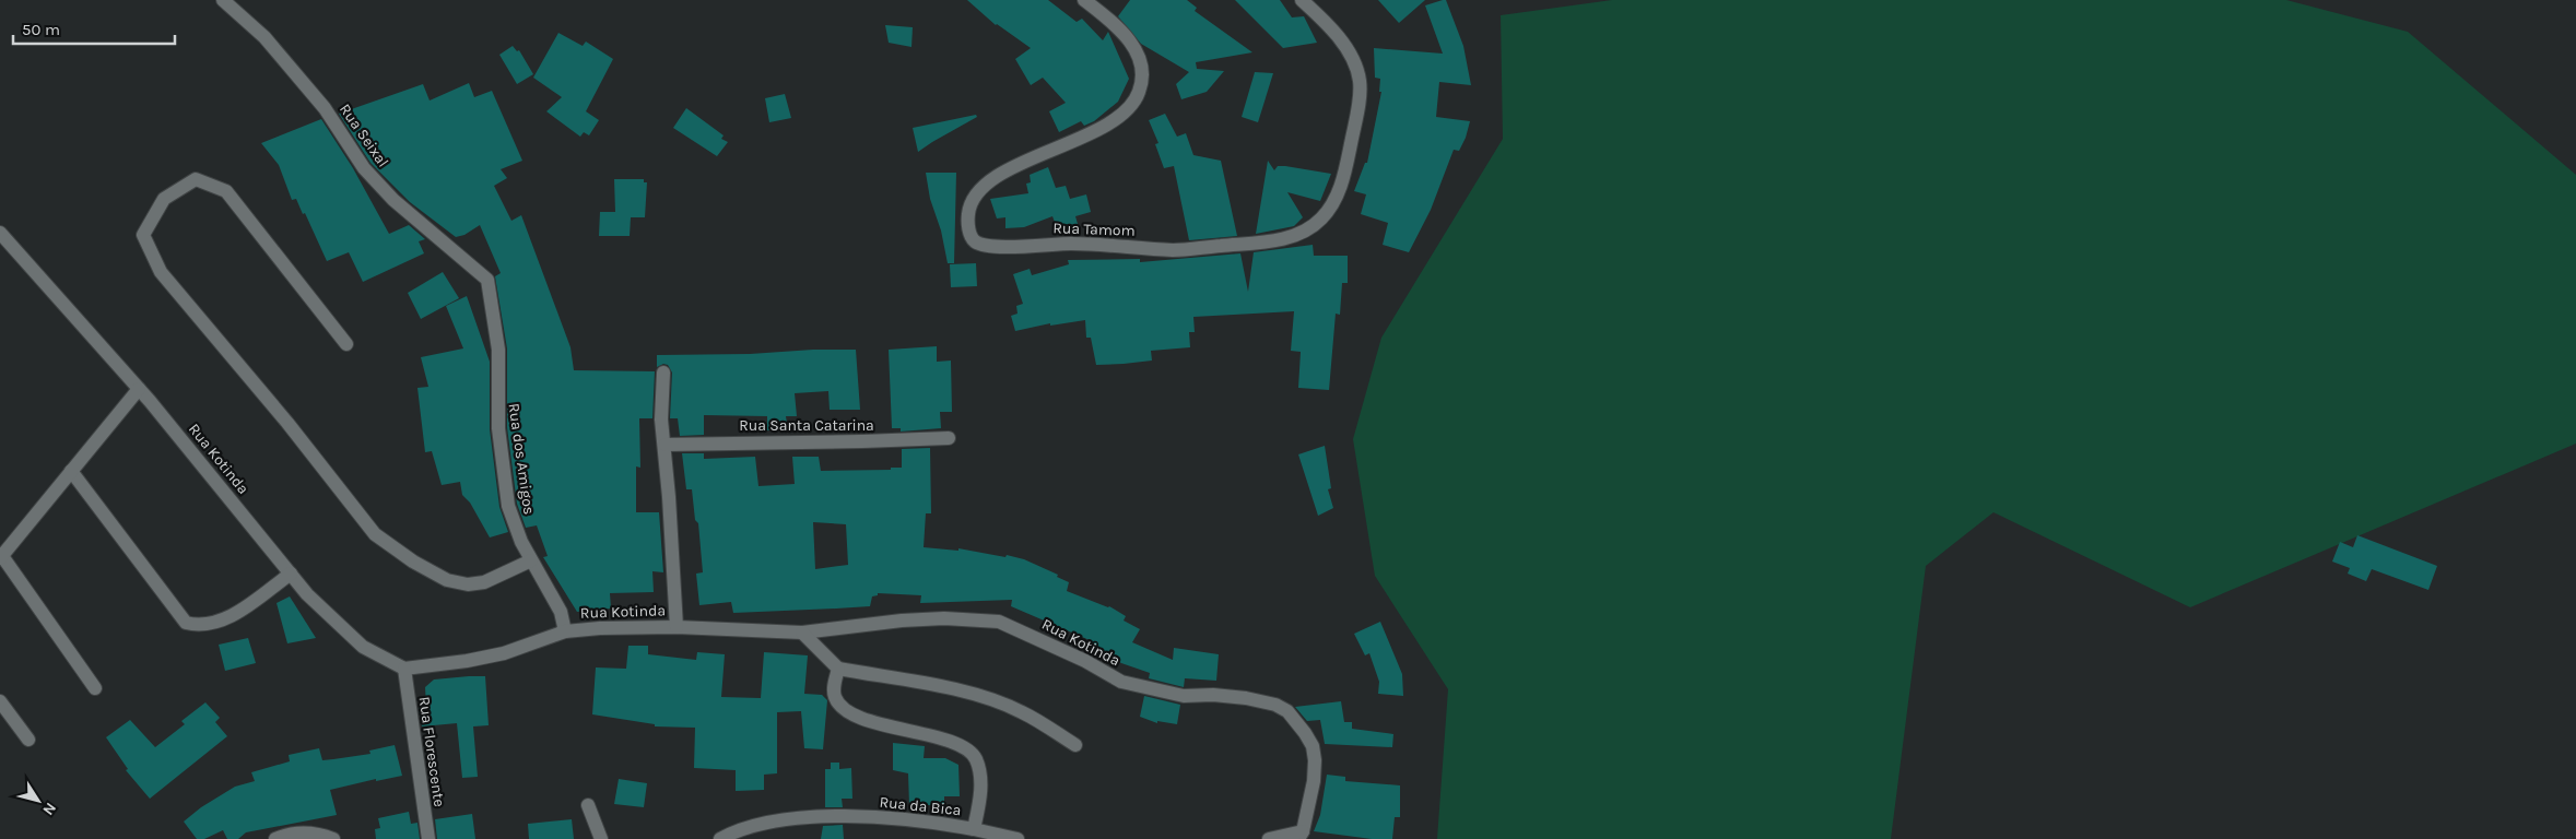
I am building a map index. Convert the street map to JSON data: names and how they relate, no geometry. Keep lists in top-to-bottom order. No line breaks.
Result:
{"streets":{"street":["Rua Seixal","Rua Tamom","Rua Santa Catarina","Rua Kotinda","Rua dos Amigos","Rua Florescente","Rua da Bica"]},"crossings":[["Rua Seixal","Rua dos Amigos"],["Rua Kotinda","Rua dos Amigos"],["Rua Kotinda","Rua Florescente"]],"scale_bar":"50 m","north":"bottom right"}
